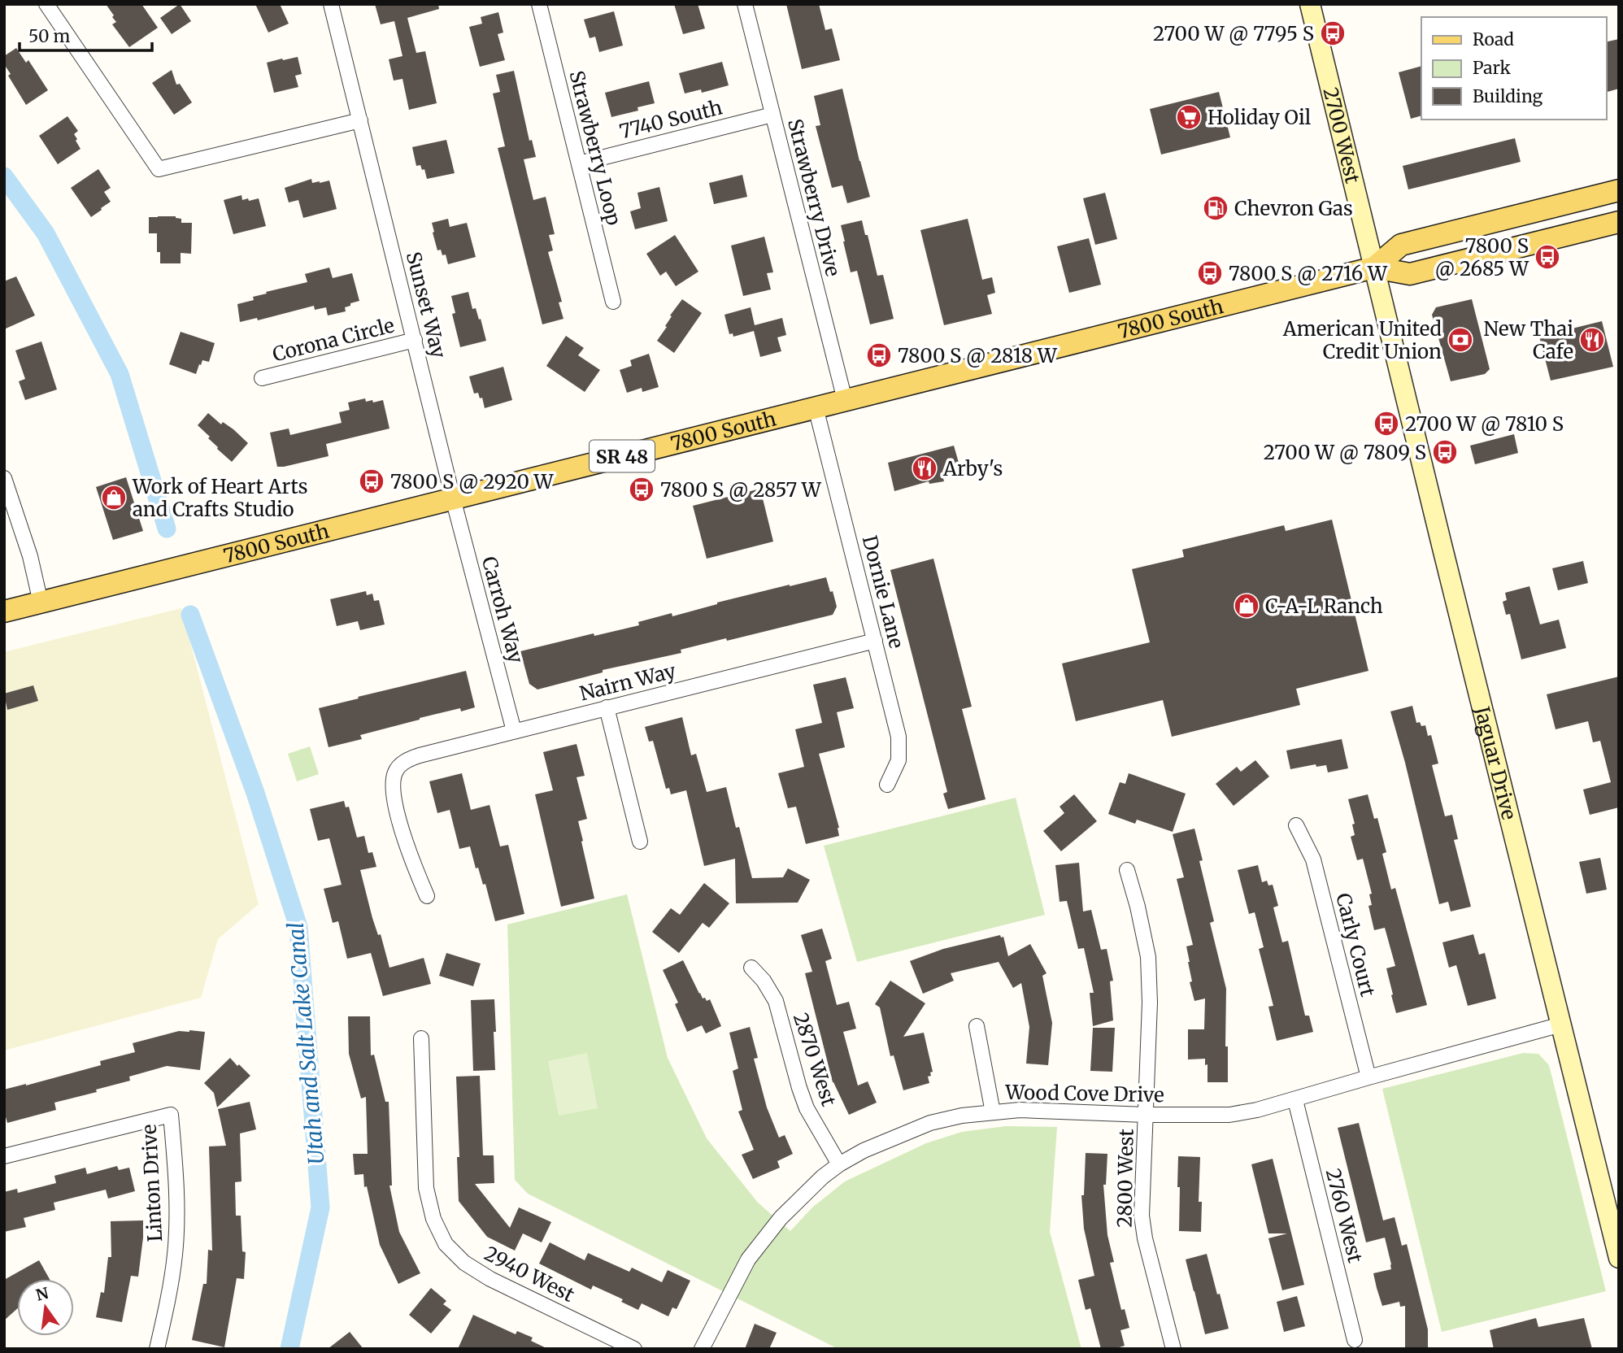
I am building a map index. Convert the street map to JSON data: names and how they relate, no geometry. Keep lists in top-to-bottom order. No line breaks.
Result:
{"streets":{"main road":["2700 West","7800 South","SR 48","Jaguar Drive"],"street":["7740 South","Strawberry Loop","Strawberry Drive","Sunset Way","Corona Circle","Dornie Lane","Carroh Way","Nairn Way","Carly Court","2870 West","Wood Cove Drive","2800 West","Linton Drive","2760 West","2940 West"]},"crossings":[["7740 South","Strawberry Loop"],["7740 South","Strawberry Drive"],["2700 West","7800 South"],["2700 West","Jaguar Drive"],["Strawberry Drive","7800 South"],["Sunset Way","7800 South"],["Sunset Way","Corona Circle"],["Sunset Way","Carroh Way"],["7800 South","Dornie Lane"],["7800 South","Carroh Way"],["7800 South","Jaguar Drive"],["Dornie Lane","Nairn Way"],["Carroh Way","Nairn Way"],["Jaguar Drive","Wood Cove Drive"],["Carly Court","Wood Cove Drive"],["2870 West","Wood Cove Drive"],["Wood Cove Drive","2800 West"],["Wood Cove Drive","2760 West"]],"water":["Utah and Salt Lake Canal"],"places":{"bus stop":["2700 W @ 7795 S","7800 S @ 2685 W","7800 S @ 2716 W","7800 S @ 2818 W","2700 W @ 7810 S","2700 W @ 7809 S","7800 S @ 2920 W","7800 S @ 2857 W"],"supermarket":["Holiday Oil"],"fuel station":["Chevron Gas"],"bank":["American United Credit Union"],"restaurant":["New Thai Cafe","Arby's"],"shop":["Work of Heart Arts and Crafts Studio","C-A-L Ranch"]},"legend":["Road","Park","Building"],"scale_bar":"50 m","north":"top"}
